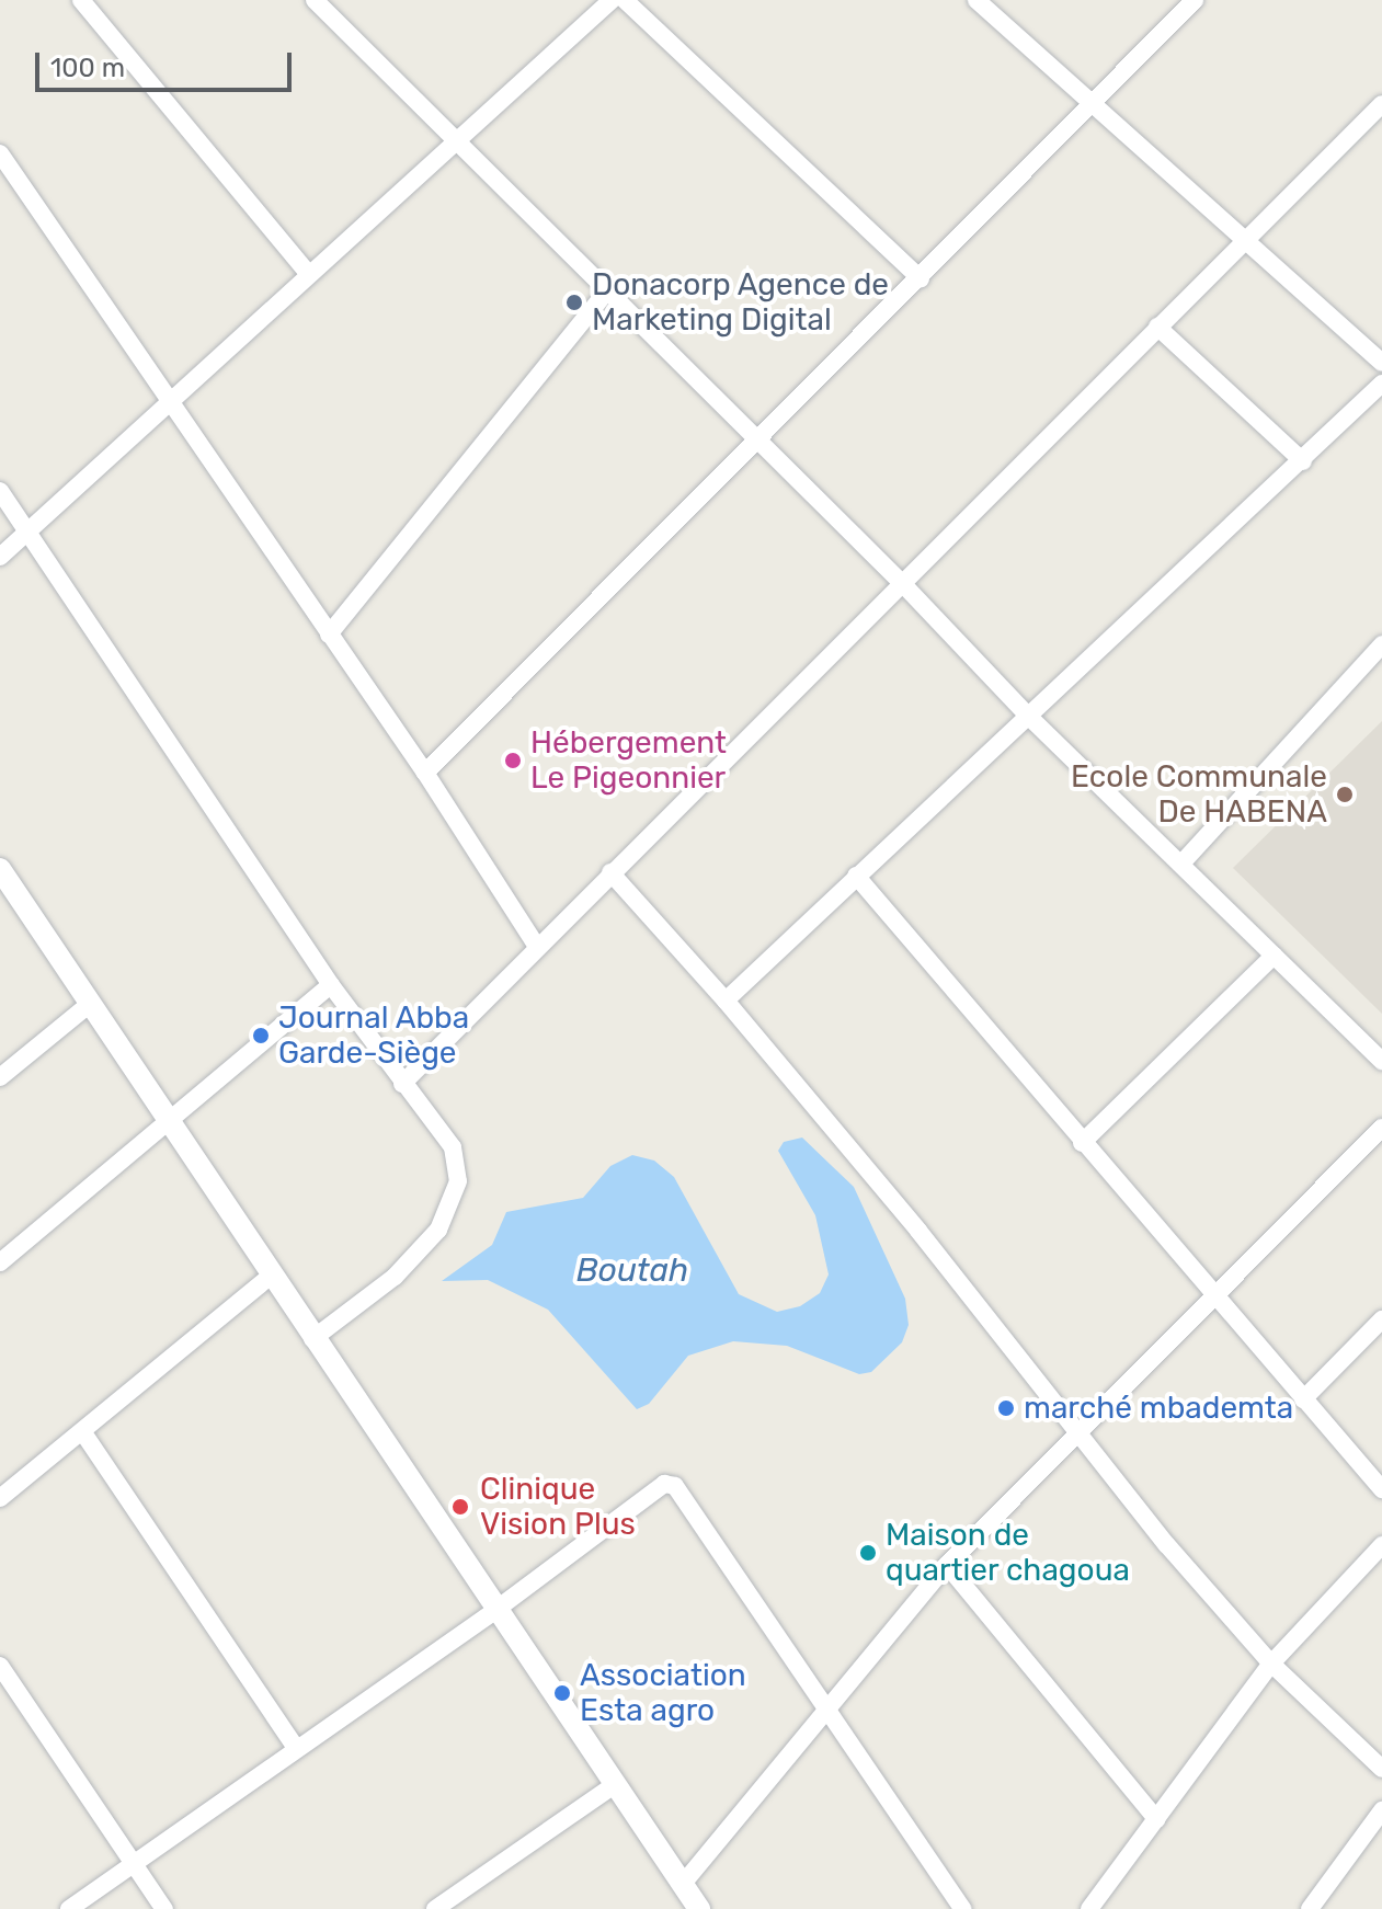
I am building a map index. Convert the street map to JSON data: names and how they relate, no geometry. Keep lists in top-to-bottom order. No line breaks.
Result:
{"water":["Boutah"],"places":["Donacorp Agence de Marketing Digital","Hébergement Le Pigeonnier","Ecole Communale De HABENA","Journal Abba Garde-Siège","marché mbademta","Clinique Vision Plus","Maison de quartier chagoua","Association Esta agro"],"scale_bar":"100 m"}
